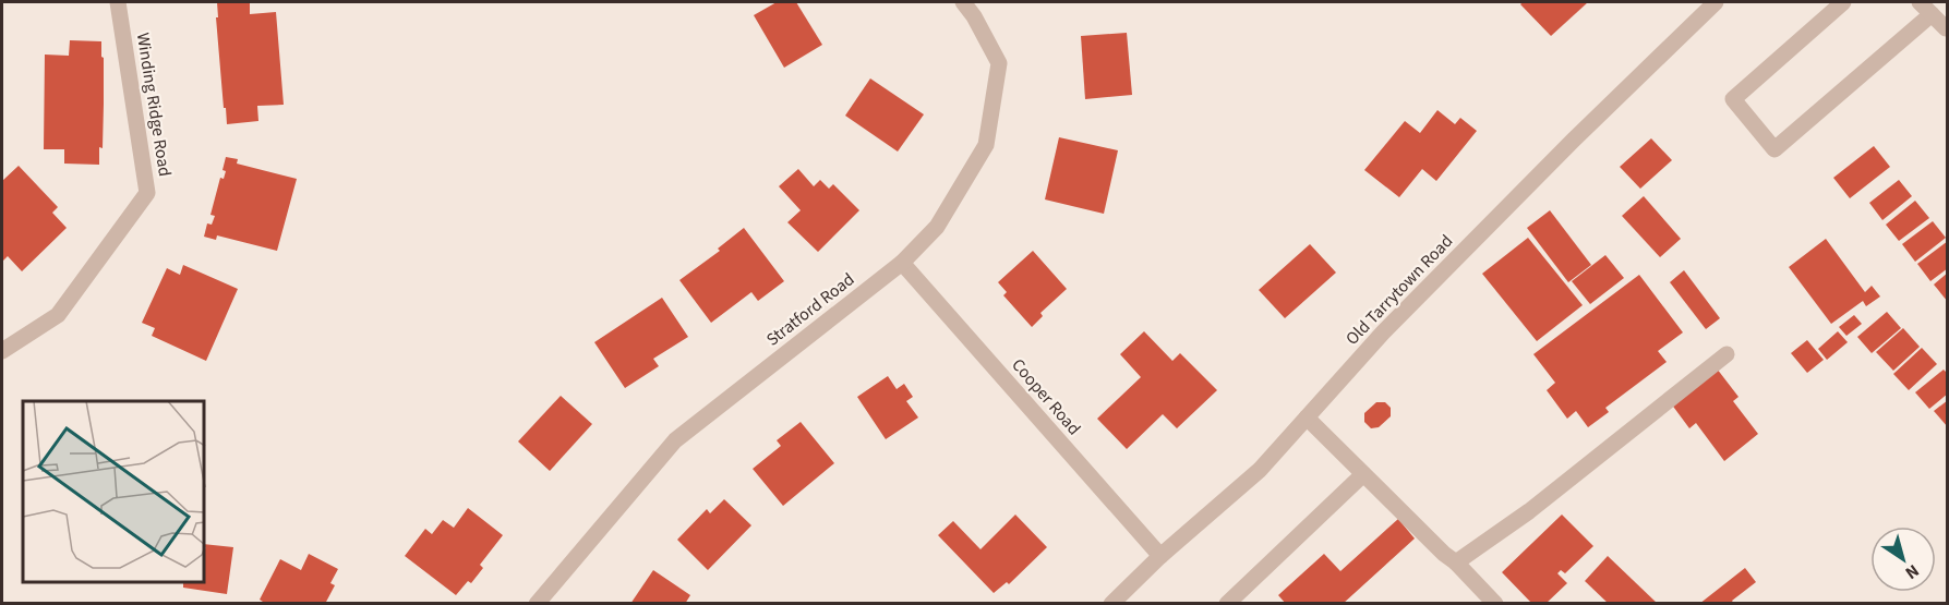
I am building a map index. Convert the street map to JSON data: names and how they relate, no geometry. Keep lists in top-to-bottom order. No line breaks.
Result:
{"streets":{"street":["Winding Ridge Road","Old Tarrytown Road","Stratford Road","Cooper Road"]},"crossings":[["Old Tarrytown Road","Cooper Road"],["Stratford Road","Cooper Road"]],"north":"bottom right"}
